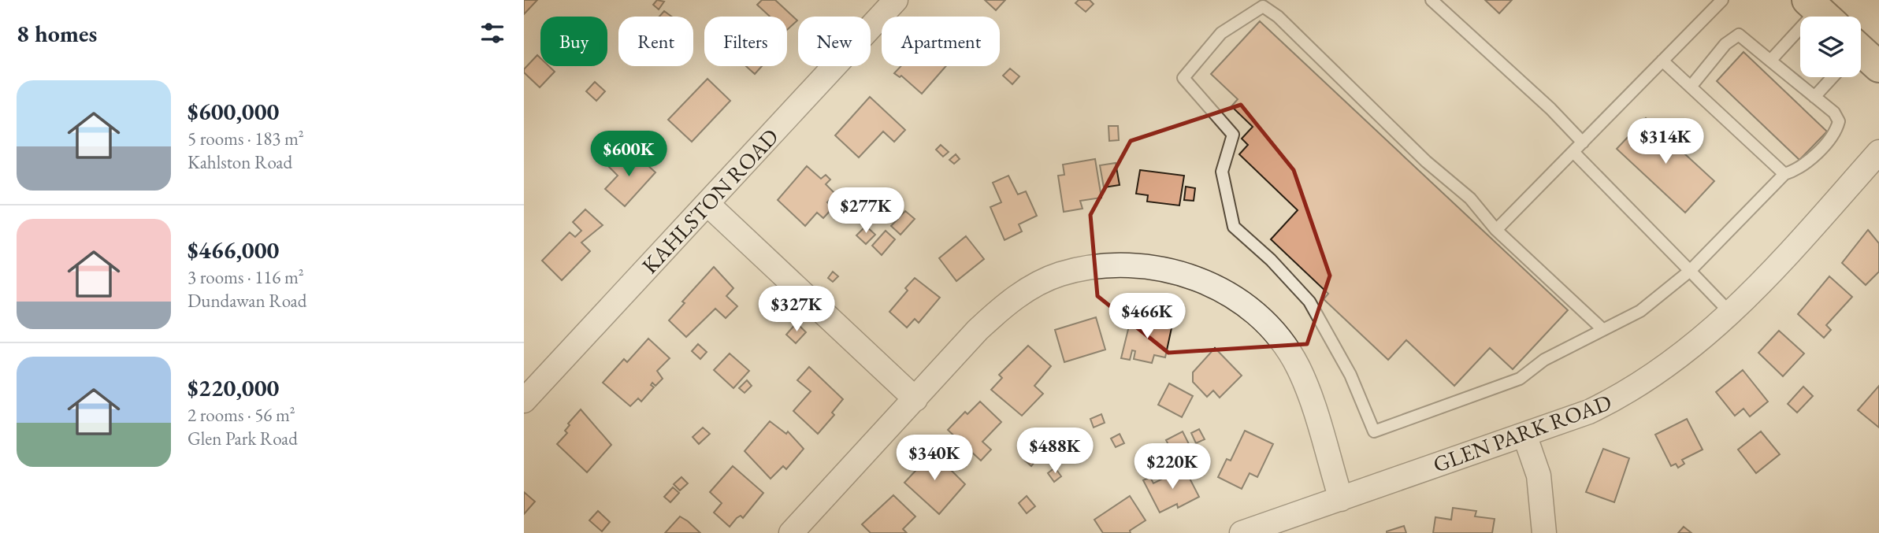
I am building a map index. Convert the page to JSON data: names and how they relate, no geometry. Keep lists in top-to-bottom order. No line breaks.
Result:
{"streets":{"street":["KAHLSTON ROAD","GLEN PARK ROAD"]},"page":{"heading":"8 homes","chip":["Buy","Rent","Filters","New","Apartment"],"list":[{"name":"$600,000","note":"5 rooms · 183 m² · Kahlston Road"},{"name":"$466,000","note":"3 rooms · 116 m² · Dundawan Road"},{"name":"$220,000","note":"2 rooms · 56 m² · Glen Park Road"}],"price":["$314K","$600K","$277K","$327K","$466K","$488K","$340K","$220K"]}}
